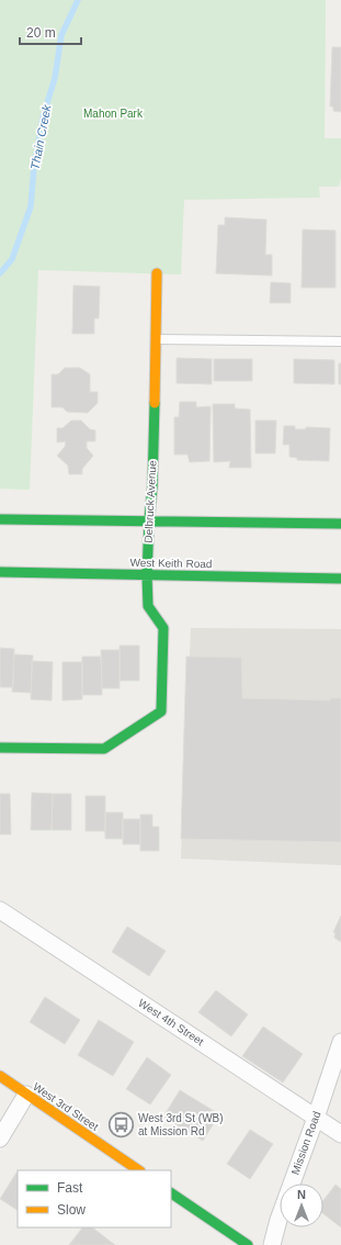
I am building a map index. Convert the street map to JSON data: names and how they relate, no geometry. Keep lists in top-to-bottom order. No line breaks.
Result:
{"streets":{"main road":["Delbruck Avenue","West Keith Road","West 3rd Street"],"street":["West 4th Street","Mission Road"]},"crossings":[["Delbruck Avenue","West Keith Road"],["West 4th Street","Mission Road"]],"water":["Thain Creek"],"parks":["Mahon Park"],"places":{"bus stop":["West 3rd St (WB) at Mission Rd"]},"legend":["Fast","Slow"],"scale_bar":"20 m","north":"top"}
